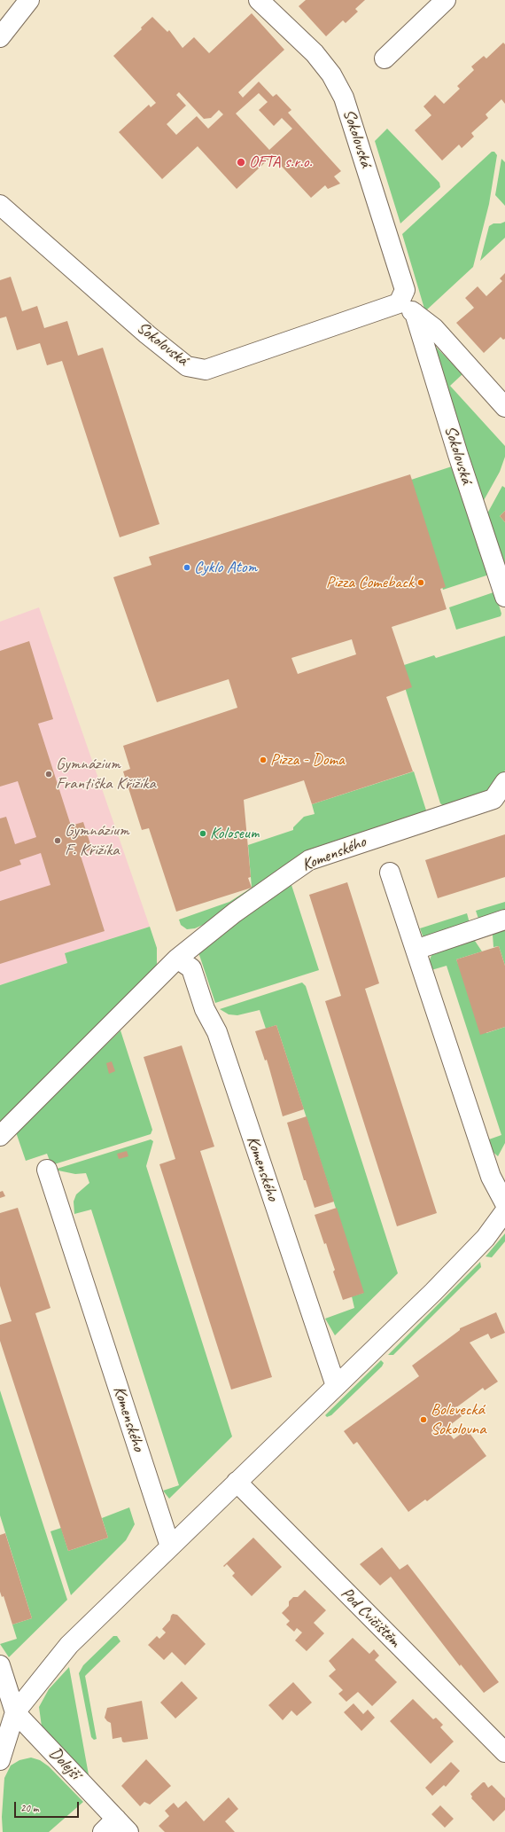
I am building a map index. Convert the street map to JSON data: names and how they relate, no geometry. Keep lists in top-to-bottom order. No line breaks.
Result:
{"streets":{"street":["Sokolovská","Komenského","Pod Cvičištěm","Dolejší"]},"places":["OFTA s.r.o.","Cyklo Atom","Pizza Comeback","Pizza - Doma","Gymnázium Františka Křižíka","Koloseum","Gymnázium F. Křižíka","Bolevecká Sokolovna"],"scale_bar":"20 m"}
